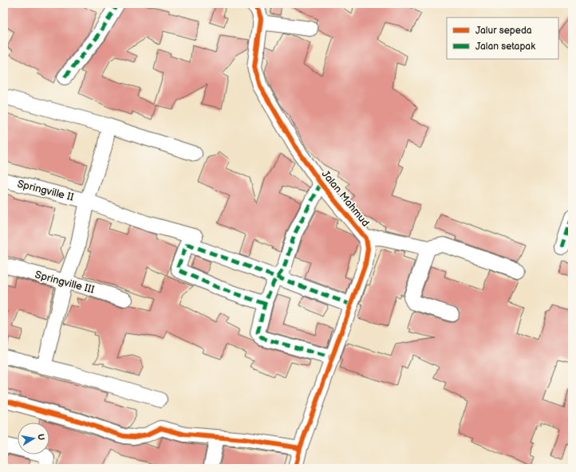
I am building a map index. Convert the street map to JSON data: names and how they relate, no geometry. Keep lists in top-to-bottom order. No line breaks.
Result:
{"streets":{"street":["Springville II","Jalan Mahmud","Springville III"]},"legend":["Jalur sepeda","Jalan setapak"],"north":"right"}
